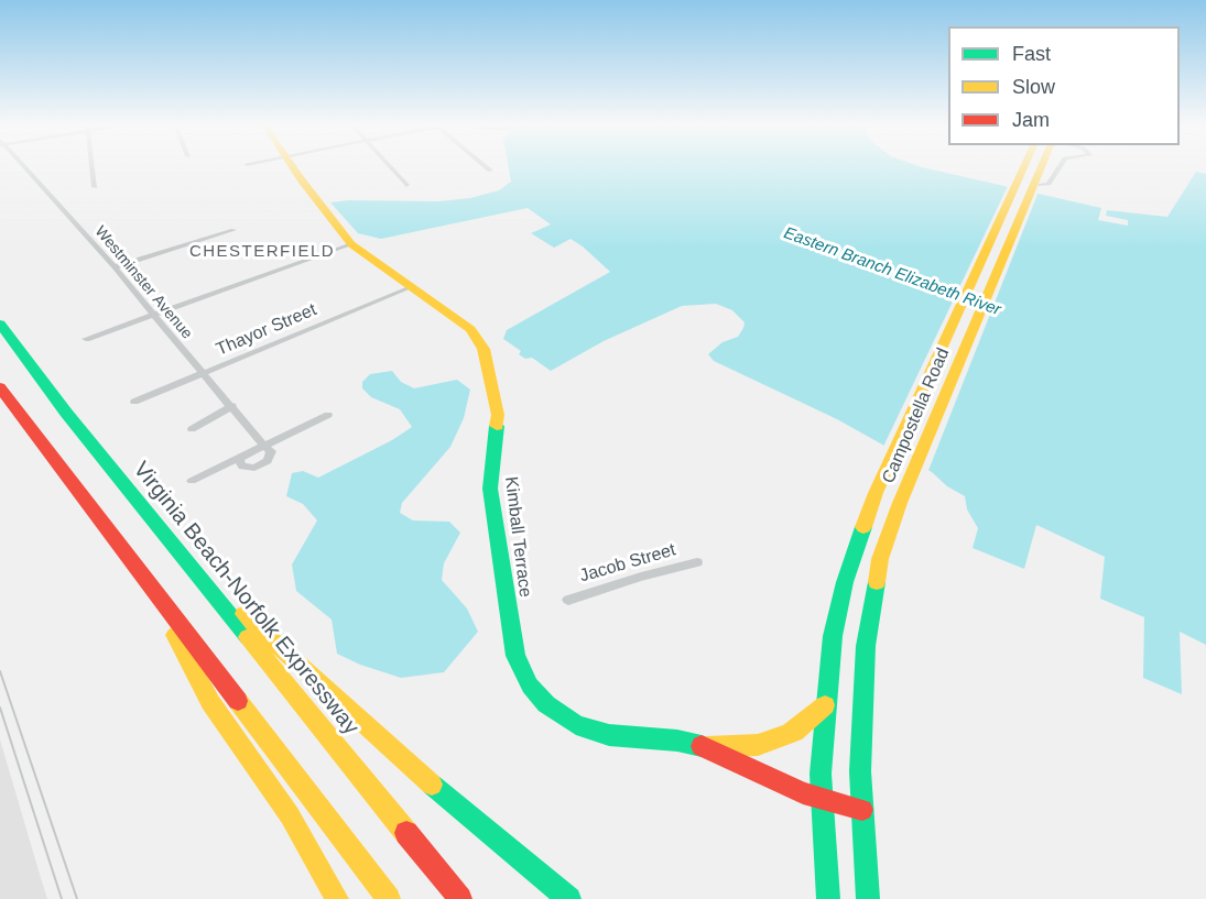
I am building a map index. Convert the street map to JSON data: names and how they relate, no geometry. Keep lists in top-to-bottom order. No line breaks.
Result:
{"streets":{"main road":["Campostella Road","Kimball Terrace","Virginia Beach-Norfolk Expressway"],"street":["Westminster Avenue","Thayor Street","Jacob Street"]},"crossings":[["Westminster Avenue","Thayor Street"],["Thayor Street","Kimball Terrace"],["Campostella Road","Kimball Terrace"]],"districts":["CHESTERFIELD"],"water":["Eastern Branch Elizabeth River"],"legend":["Fast","Slow","Jam"]}
